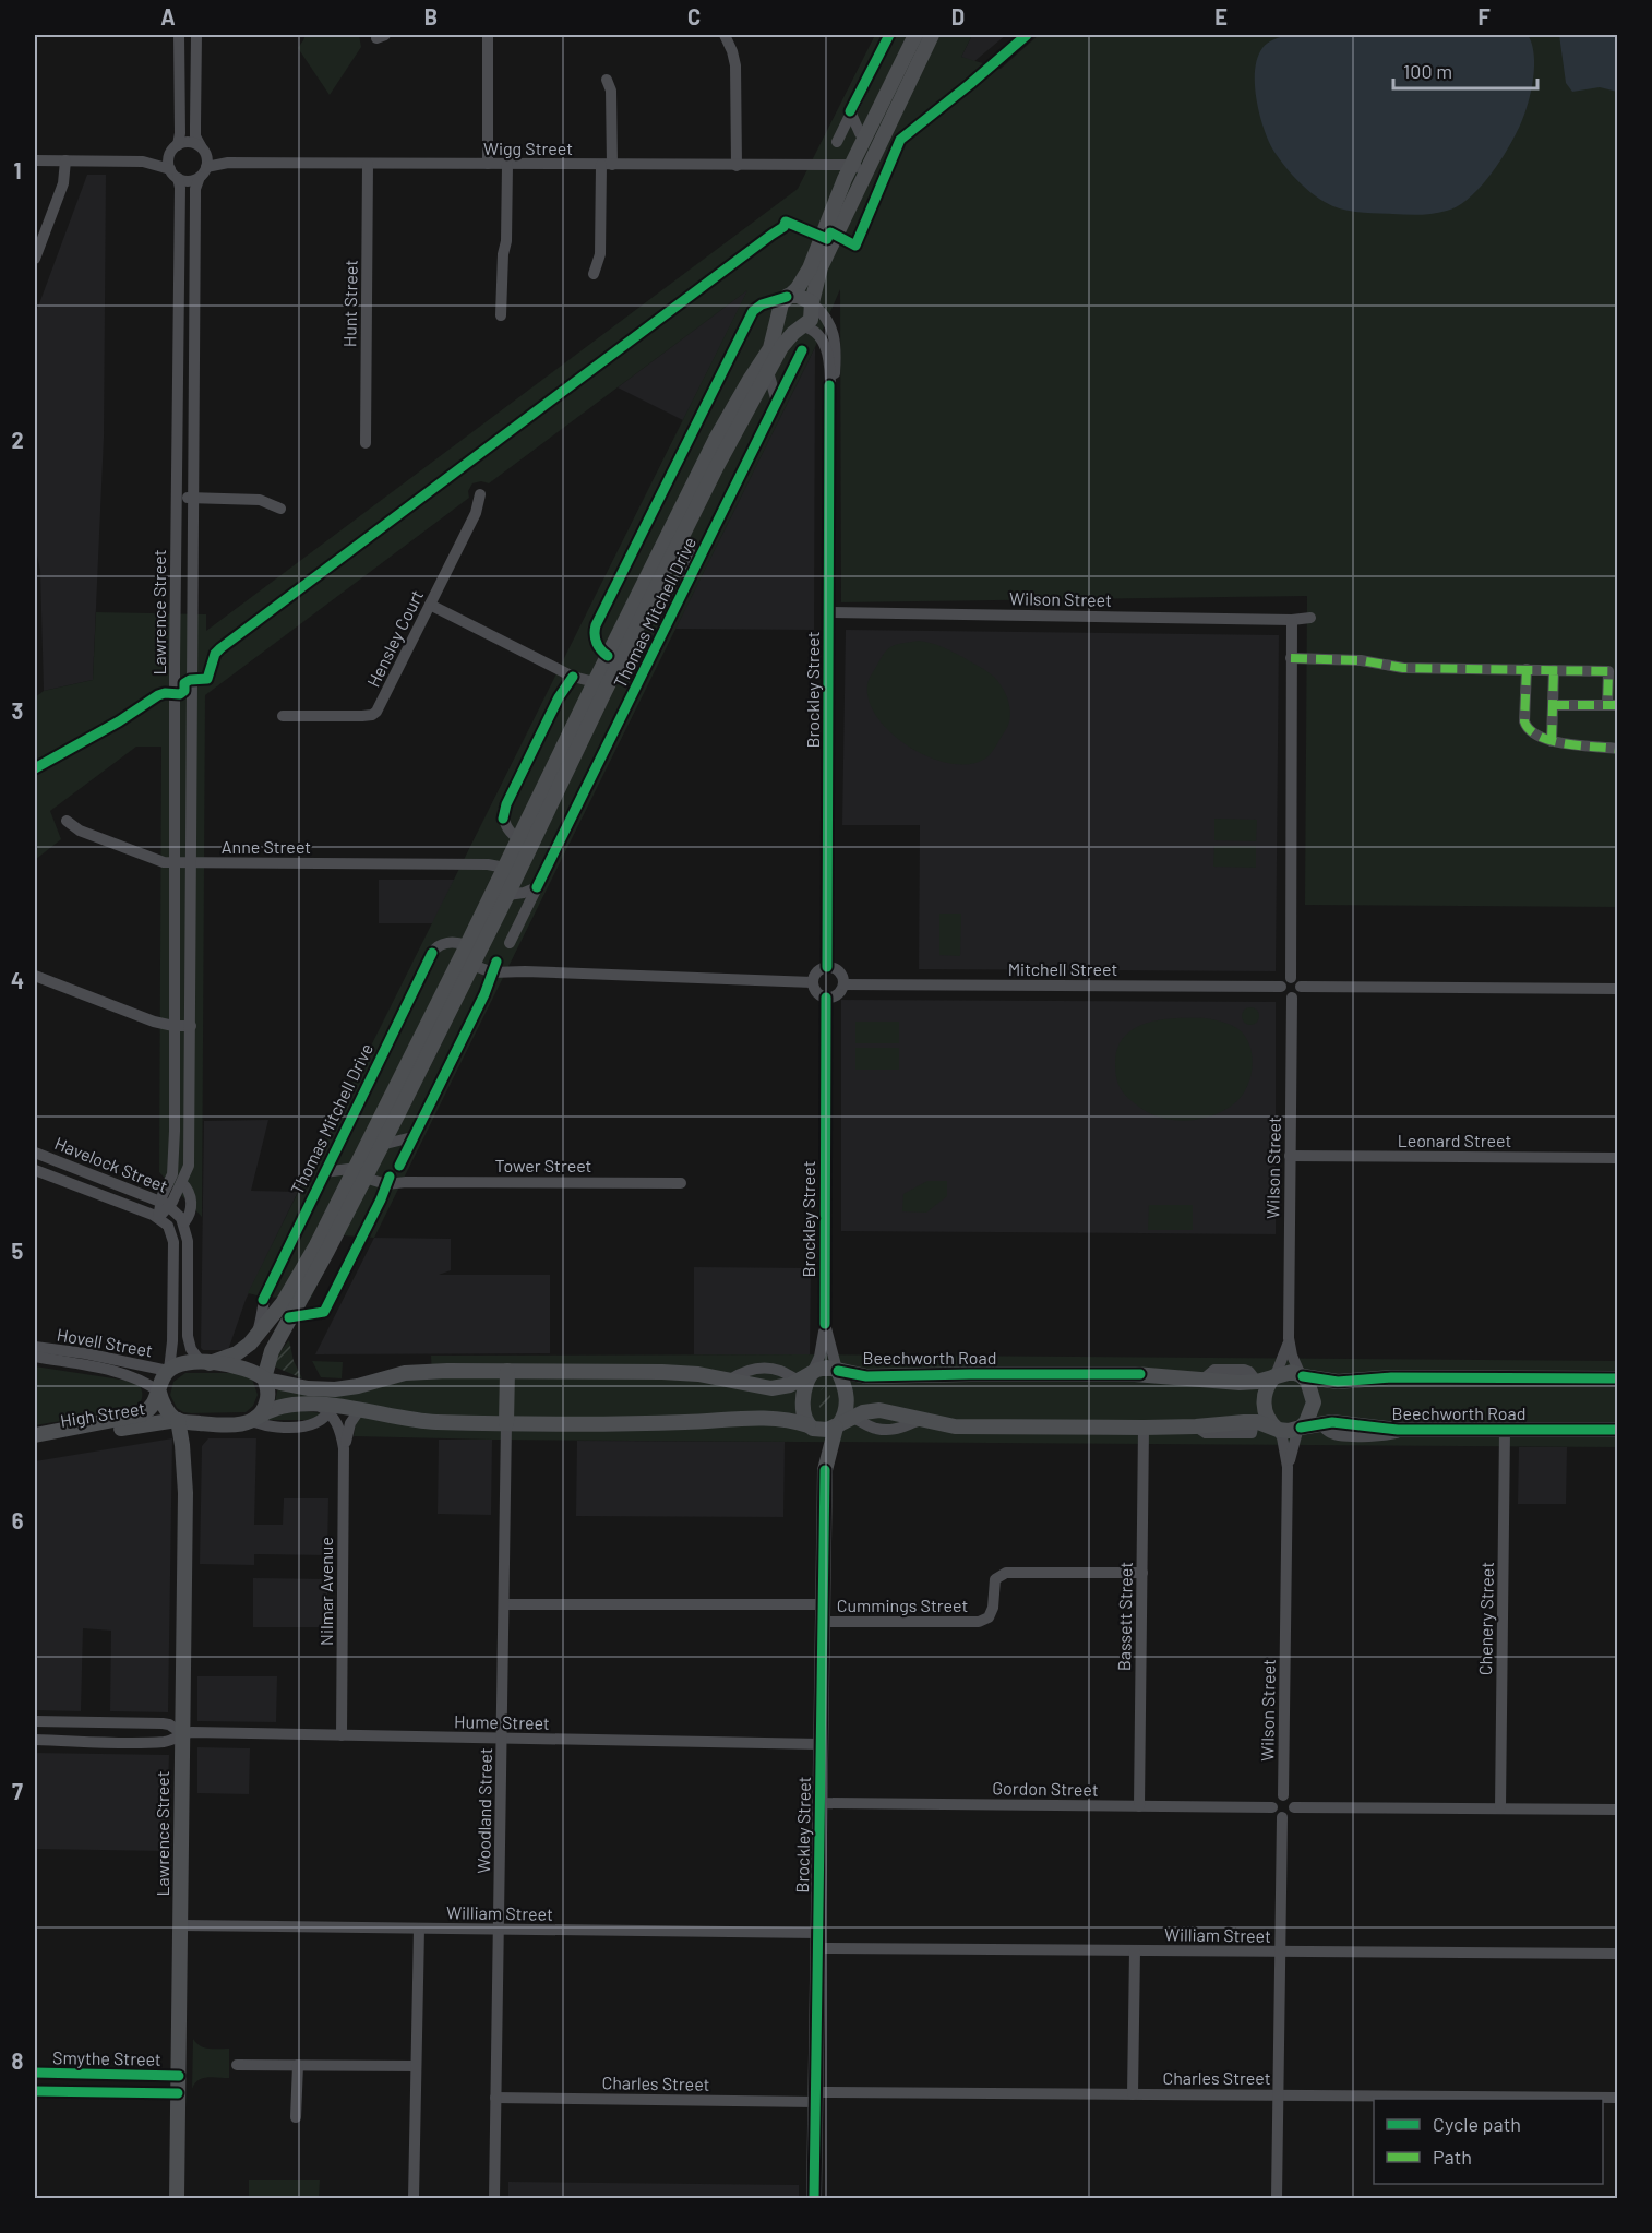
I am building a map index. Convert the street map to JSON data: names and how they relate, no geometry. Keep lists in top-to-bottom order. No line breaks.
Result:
{"streets":{"main road":["Lawrence Street","Thomas Mitchell Drive","Brockley Street","Beechworth Road","High Street"],"street":["Wigg Street","Hunt Street","Wilson Street","Hensley Court","Anne Street","Mitchell Street","Leonard Street","Havelock Street","Tower Street","Hovell Street","Nilmar Avenue","Cummings Street","Bassett Street","Chenery Street","Hume Street","Gordon Street","Woodland Street","William Street","Smythe Street","Charles Street"]},"crossings":[["Wigg Street","Hunt Street"],["Wigg Street","Lawrence Street"],["Wilson Street","Brockley Street"],["Wilson Street","Mitchell Street"],["Wilson Street","Leonard Street"],["Wilson Street","Beechworth Road"],["Wilson Street","Gordon Street"],["Lawrence Street","Thomas Mitchell Drive"],["Lawrence Street","Anne Street"],["Lawrence Street","Havelock Street"],["Lawrence Street","Hovell Street"],["Lawrence Street","High Street"],["Lawrence Street","Hume Street"],["Lawrence Street","William Street"],["Lawrence Street","Smythe Street"],["Thomas Mitchell Drive","Brockley Street"],["Thomas Mitchell Drive","Anne Street"],["Thomas Mitchell Drive","Hovell Street"],["Thomas Mitchell Drive","High Street"],["Brockley Street","Mitchell Street"],["Brockley Street","Beechworth Road"],["Brockley Street","Cummings Street"],["Brockley Street","Hume Street"],["Brockley Street","Gordon Street"],["Brockley Street","William Street"],["Brockley Street","Charles Street"],["Hovell Street","High Street"],["Beechworth Road","Chenery Street"],["Nilmar Avenue","Hume Street"],["Cummings Street","Bassett Street"],["Cummings Street","Woodland Street"],["Bassett Street","Gordon Street"],["Hume Street","Woodland Street"],["Woodland Street","William Street"],["Woodland Street","Charles Street"]],"legend":["Cycle path","Path"],"scale_bar":"100 m","grid":{"columns":["A","B","C","D","E","F"],"rows":["1","2","3","4","5","6","7","8"]}}
